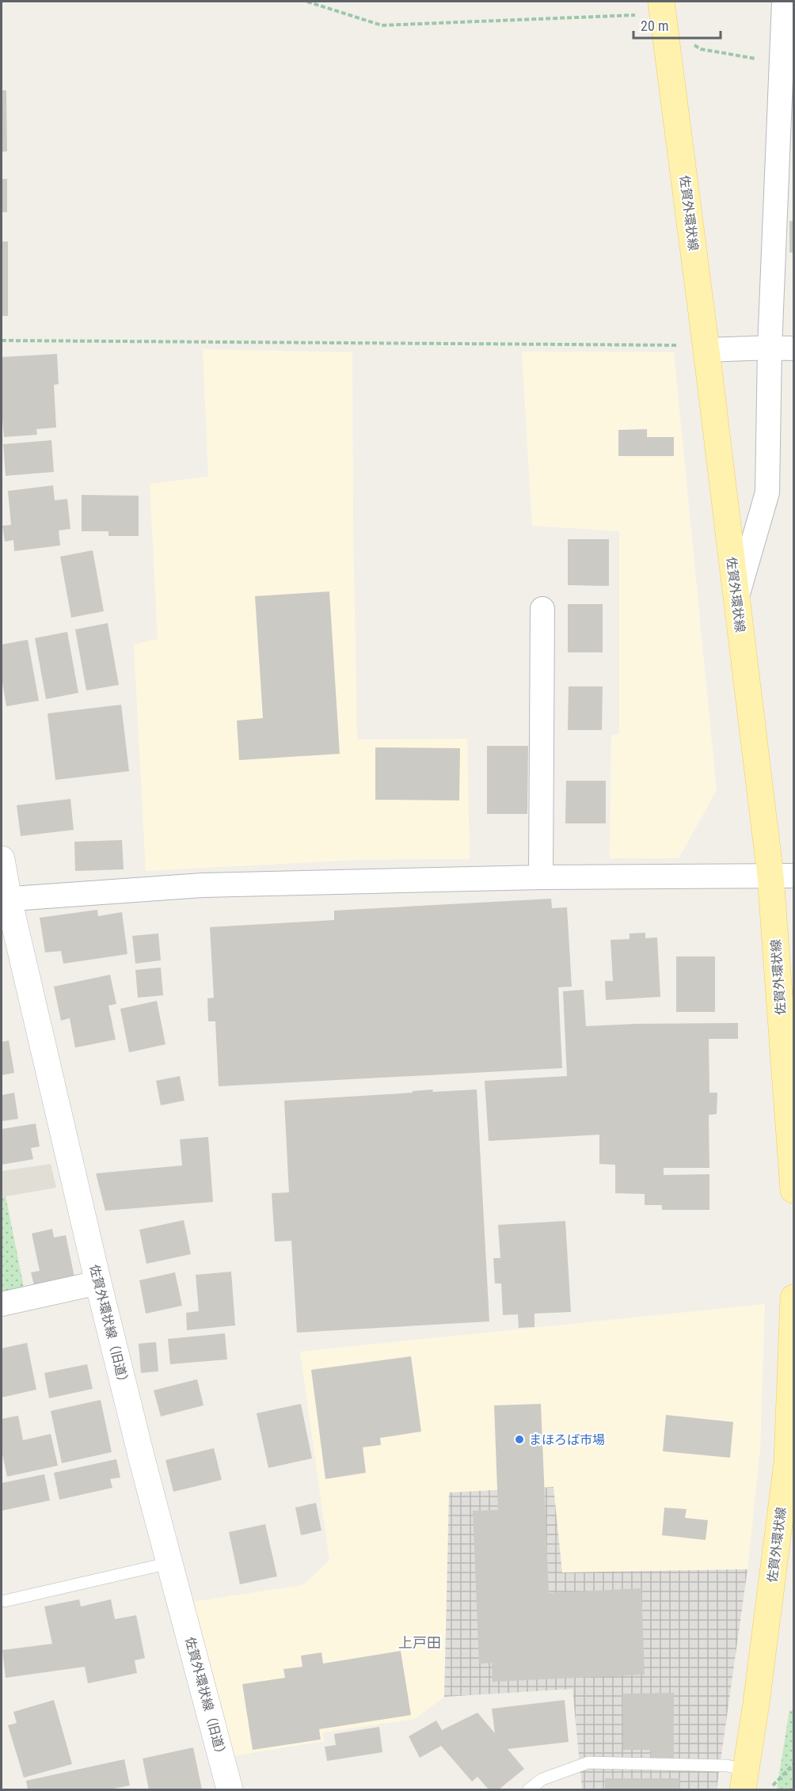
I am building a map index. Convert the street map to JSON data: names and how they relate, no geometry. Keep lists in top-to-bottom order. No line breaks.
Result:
{"streets":{"main road":["佐賀外環状線"],"street":["佐賀外環状線（旧道）"]},"districts":["上戸田"],"places":["まほろば市場"],"scale_bar":"20 m"}
